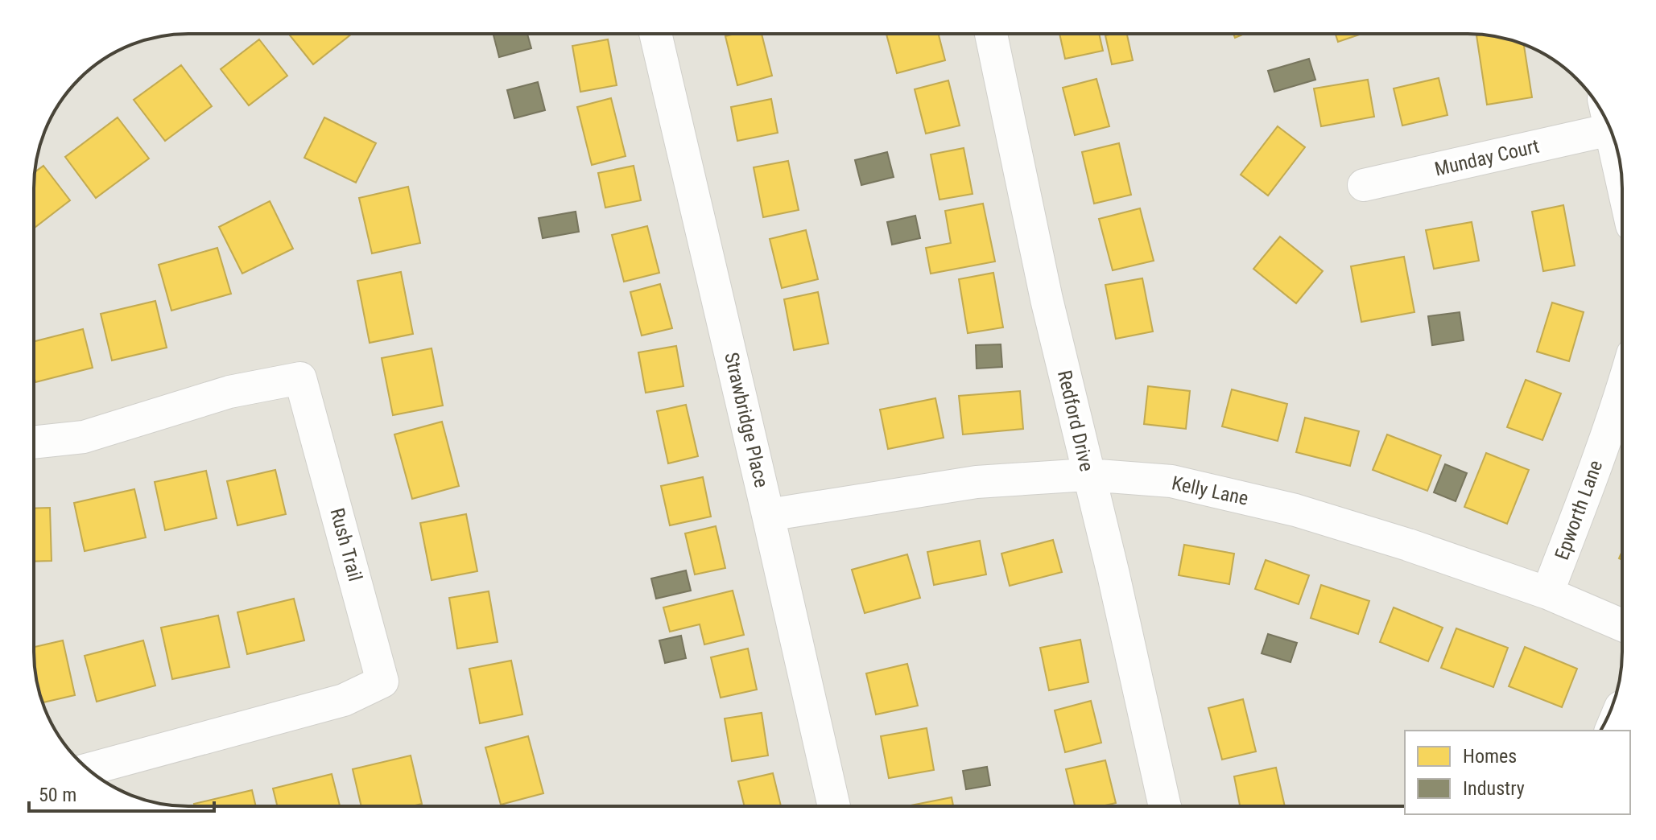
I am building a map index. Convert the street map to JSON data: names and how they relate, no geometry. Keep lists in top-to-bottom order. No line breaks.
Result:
{"streets":{"street":["Munday Court","Strawbridge Place","Redford Drive","Kelly Lane","Epworth Lane","Rush Trail"]},"crossings":[["Strawbridge Place","Kelly Lane"],["Redford Drive","Kelly Lane"],["Kelly Lane","Epworth Lane"]],"legend":["Homes","Industry"],"scale_bar":"50 m"}
